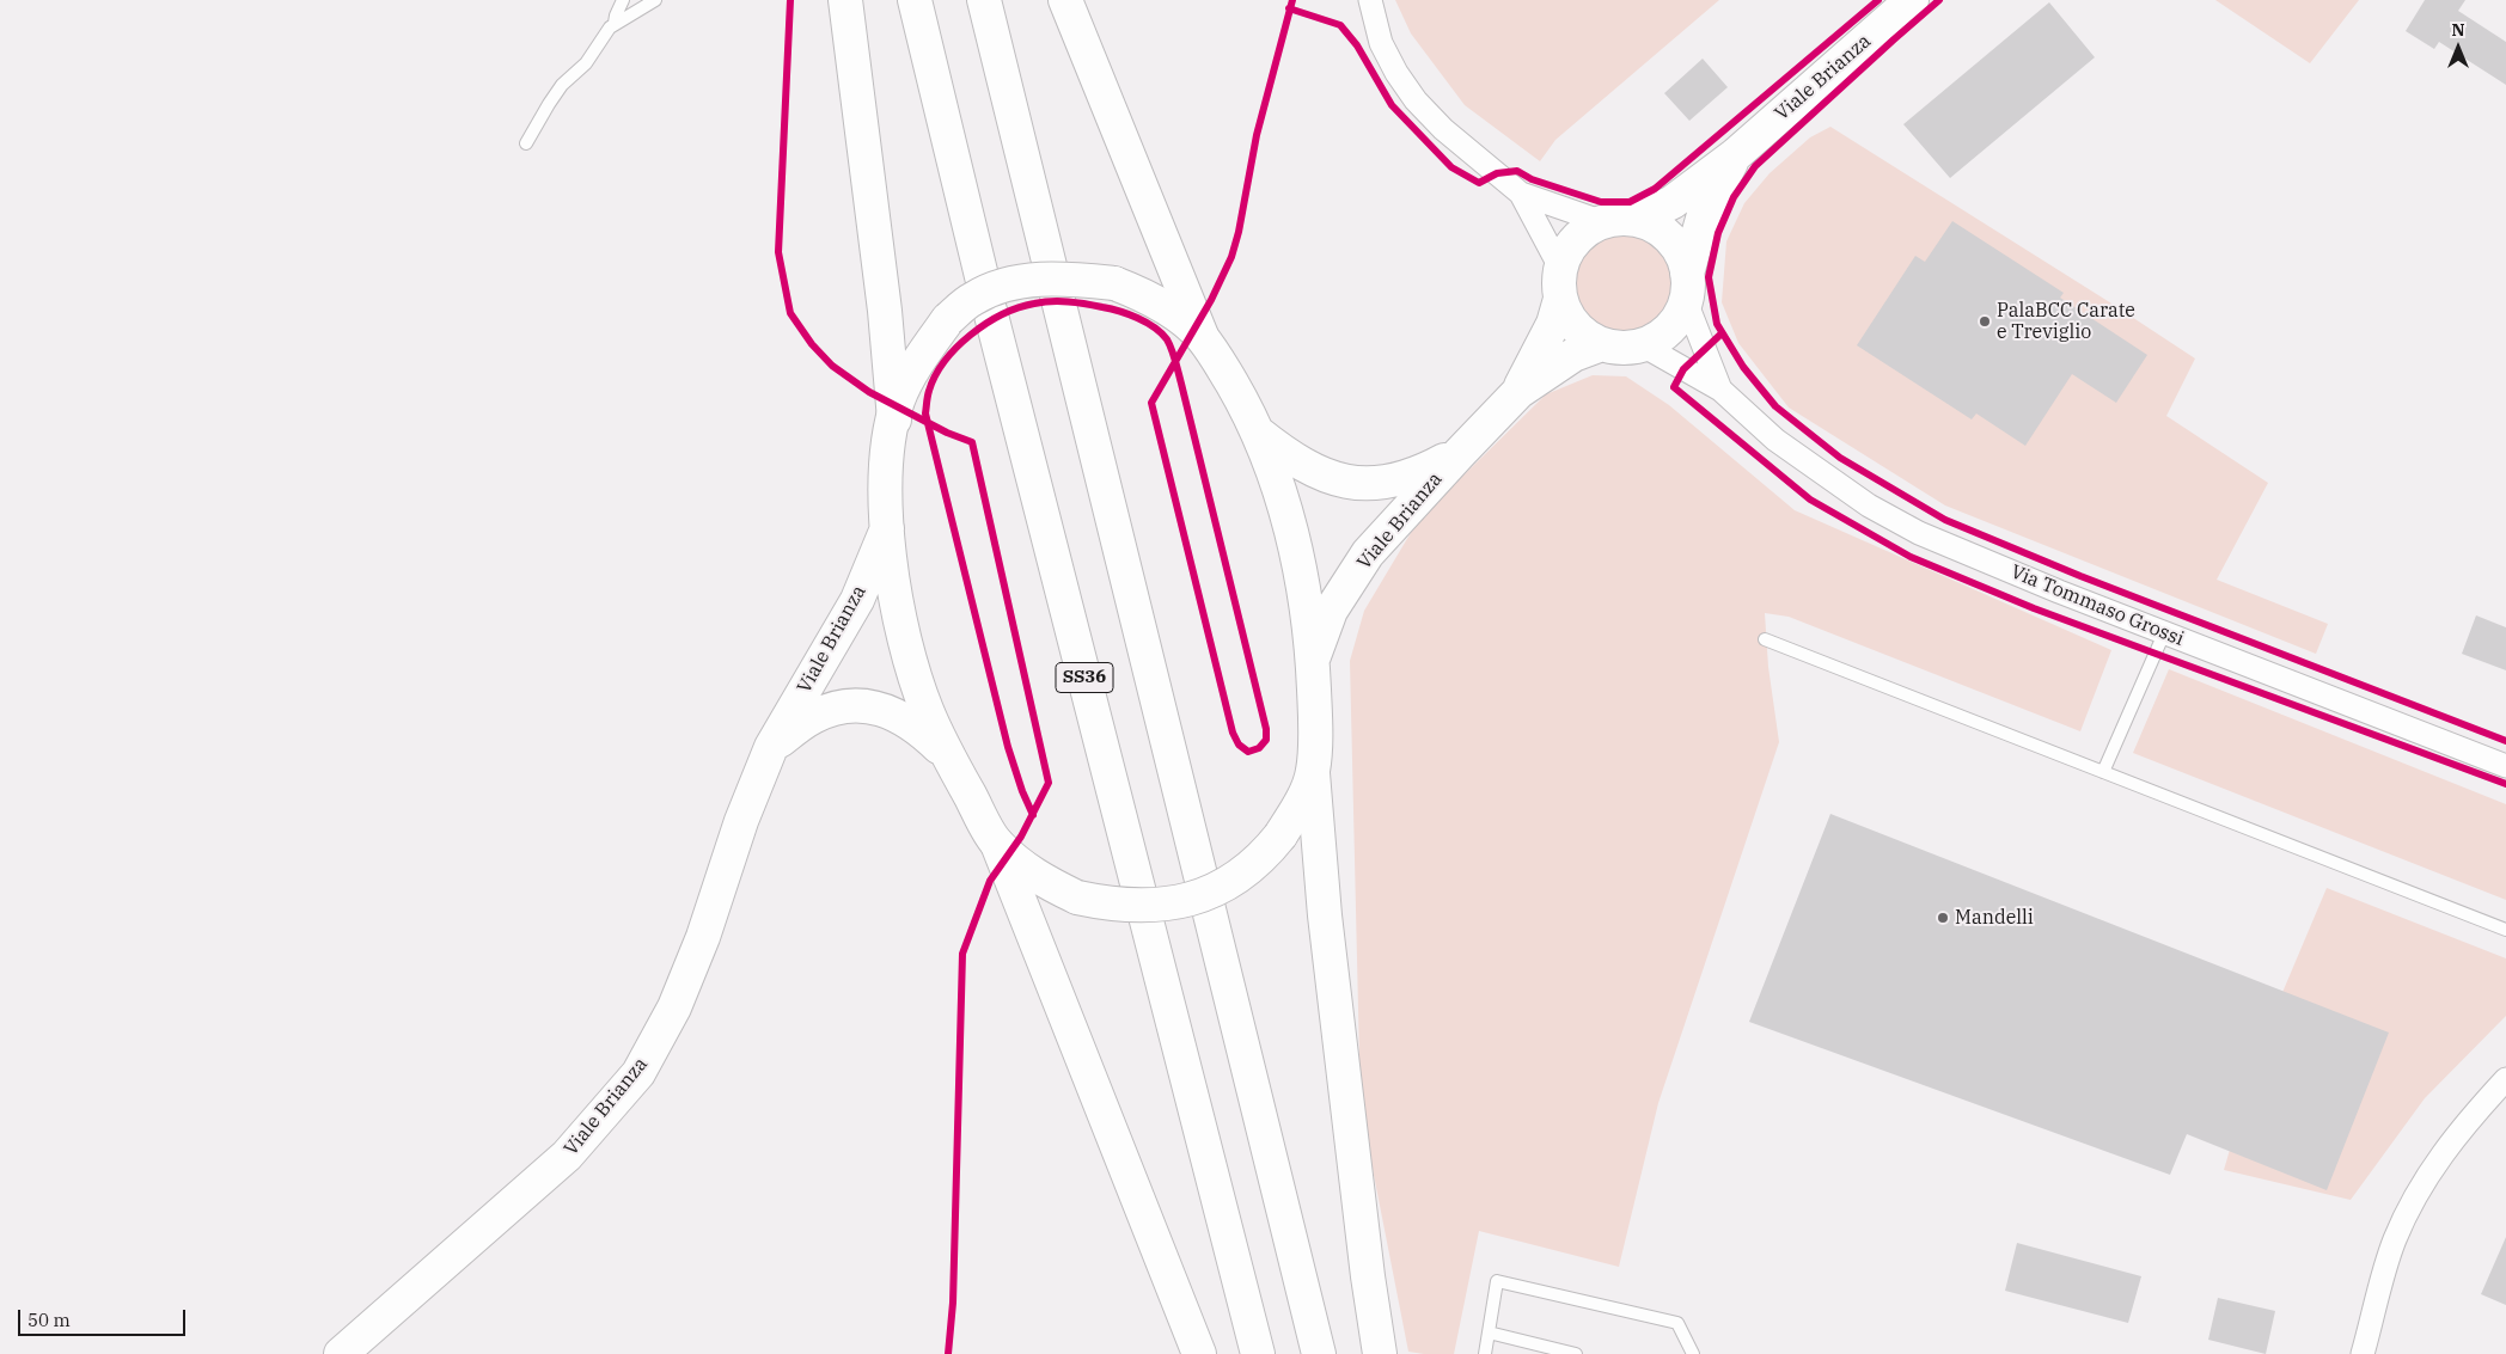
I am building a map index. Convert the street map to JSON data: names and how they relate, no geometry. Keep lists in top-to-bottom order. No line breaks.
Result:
{"streets":{"main road":["Viale Brianza","SS36"],"street":["Via Tommaso Grossi"]},"crossings":[["Viale Brianza","Via Tommaso Grossi"]],"places":["PalaBCC Carate e Treviglio","Mandelli"],"scale_bar":"50 m","north":"top"}
